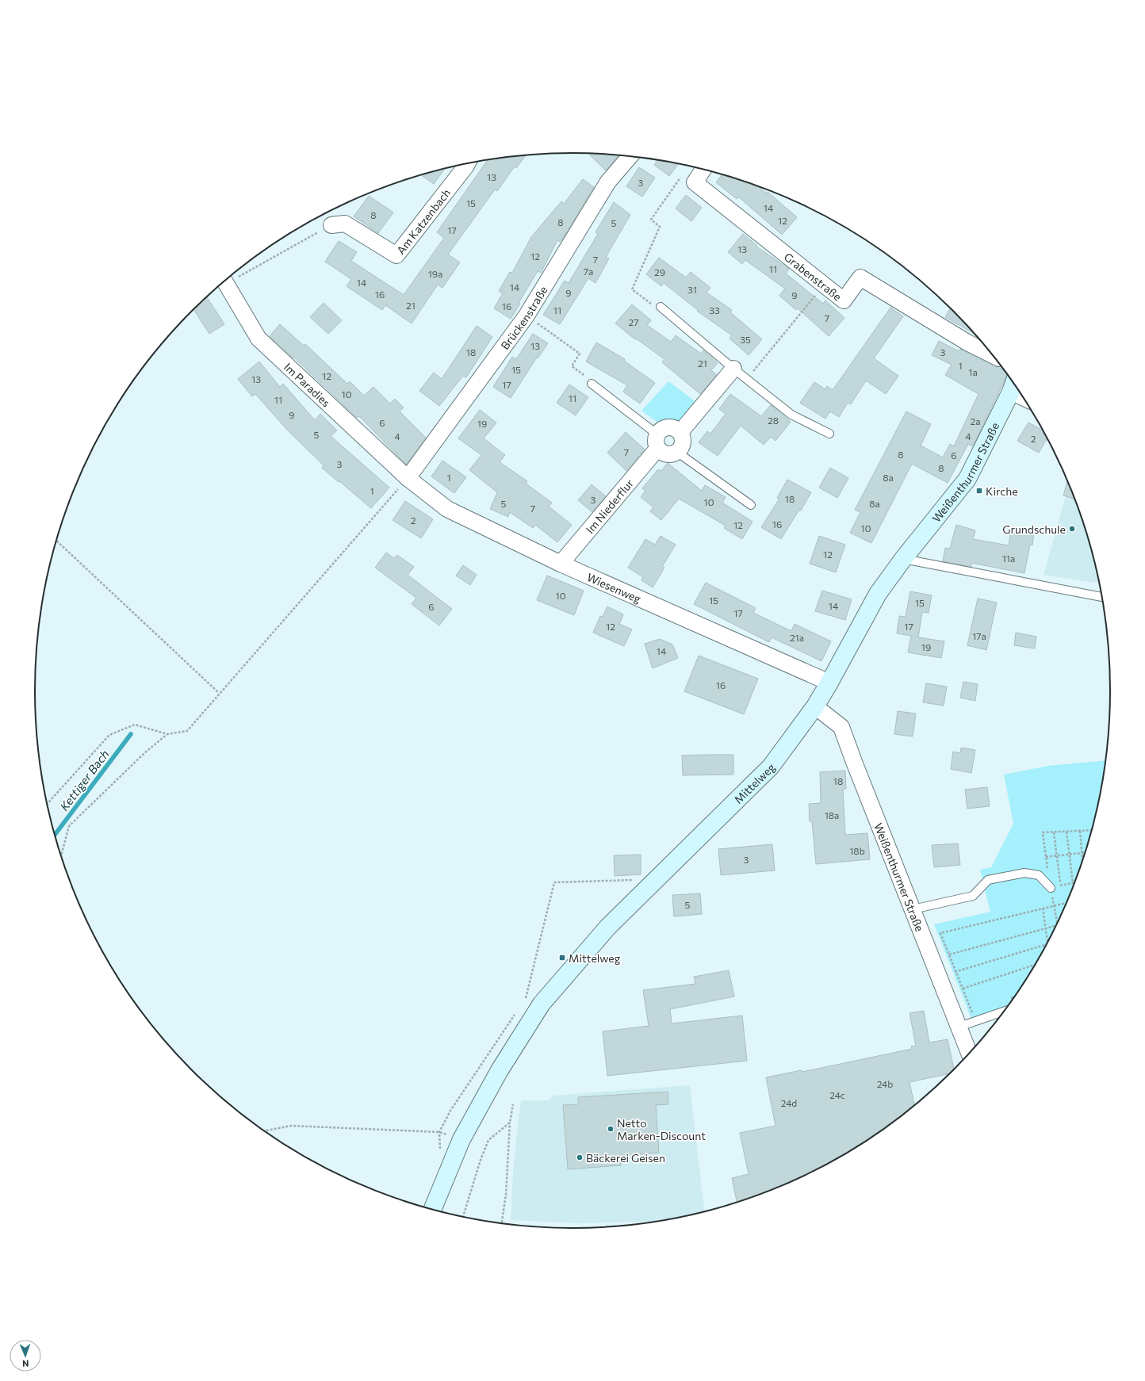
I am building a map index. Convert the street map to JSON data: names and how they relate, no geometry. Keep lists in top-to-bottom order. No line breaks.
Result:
{"streets":{"street":["Am Katzenbach","Grabenstraße","Brückenstraße","Im Paradies","Weißenthurmer Straße","Im Niederflur","Wiesenweg","Mittelweg"]},"crossings":[["Brückenstraße","Im Paradies"],["Brückenstraße","Wiesenweg"],["Im Paradies","Wiesenweg"],["Weißenthurmer Straße","Wiesenweg"],["Weißenthurmer Straße","Mittelweg"],["Im Niederflur","Wiesenweg"],["Wiesenweg","Mittelweg"]],"water":["Kettiger Bach"],"places":{"transit":["Kirche","Mittelweg"],"other":["Grundschule","Netto Marken-Discount","Bäckerei Geisen"]},"house_numbers":["13","3","15","14","8","12","8","5","17","13","12","7","11","7a","29","19a","14","14","31","9","16","9","21","16","11","33","7","27","35","13","18","3","21","1","15","1a","12","13","17","10","11","11","9","28","2a","6","19","5","4","4","2","7","8","6","3","8","1","8a","1","18","3","10","5","8a","7","2","16","12","10","12","11a","10","15","15","14","6","17","12","17","17a","21a","19","14","16","18","18a","18b","3","5","24b","24c","24d"],"north":"bottom"}
